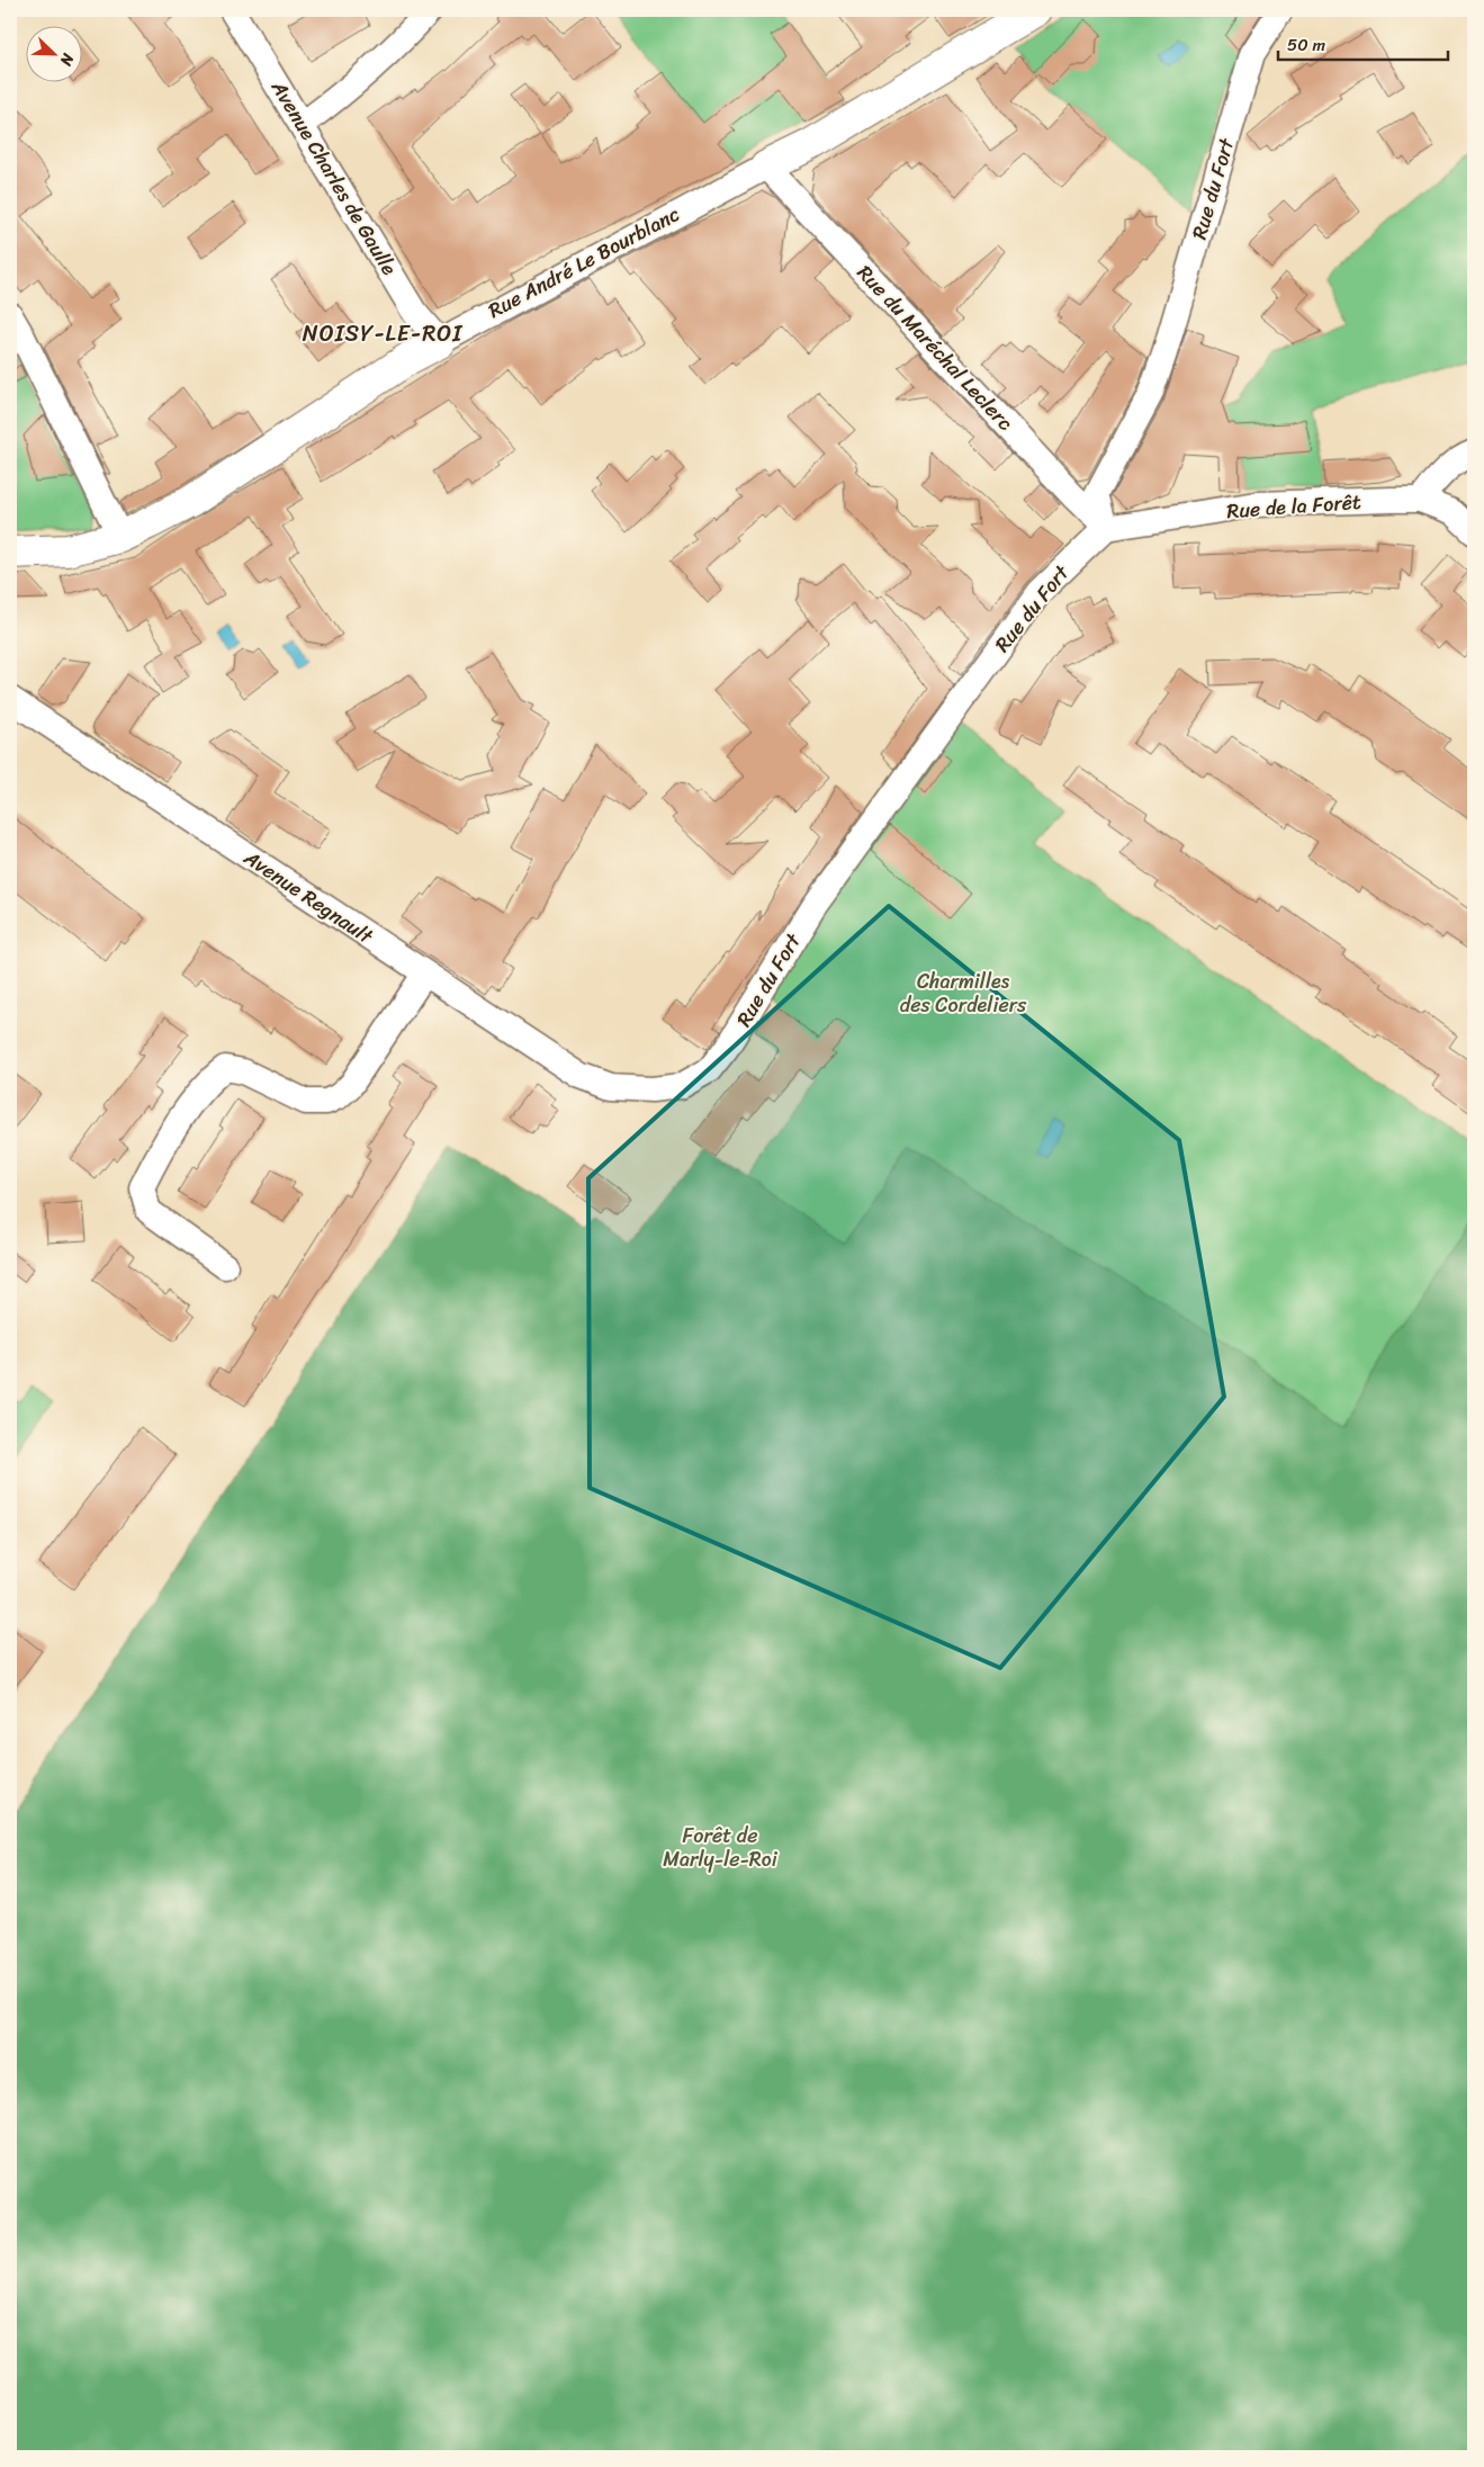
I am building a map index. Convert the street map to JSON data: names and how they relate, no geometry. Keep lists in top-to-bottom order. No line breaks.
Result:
{"streets":{"street":["Avenue Charles de Gaulle","Rue du Fort","Rue André Le Bourblanc","Rue du Maréchal Leclerc","Rue de la Forêt","Avenue Regnault"]},"crossings":[["Avenue Charles de Gaulle","Rue André Le Bourblanc"],["Rue du Fort","Rue du Maréchal Leclerc"],["Rue du Fort","Rue de la Forêt"],["Rue du Fort","Avenue Regnault"],["Rue André Le Bourblanc","Rue du Maréchal Leclerc"],["Rue du Maréchal Leclerc","Rue de la Forêt"]],"districts":["NOISY-LE-ROI"],"parks":["Charmilles des Cordeliers","Forêt de Marly-le-Roi"],"scale_bar":"50 m","north":"bottom right"}
